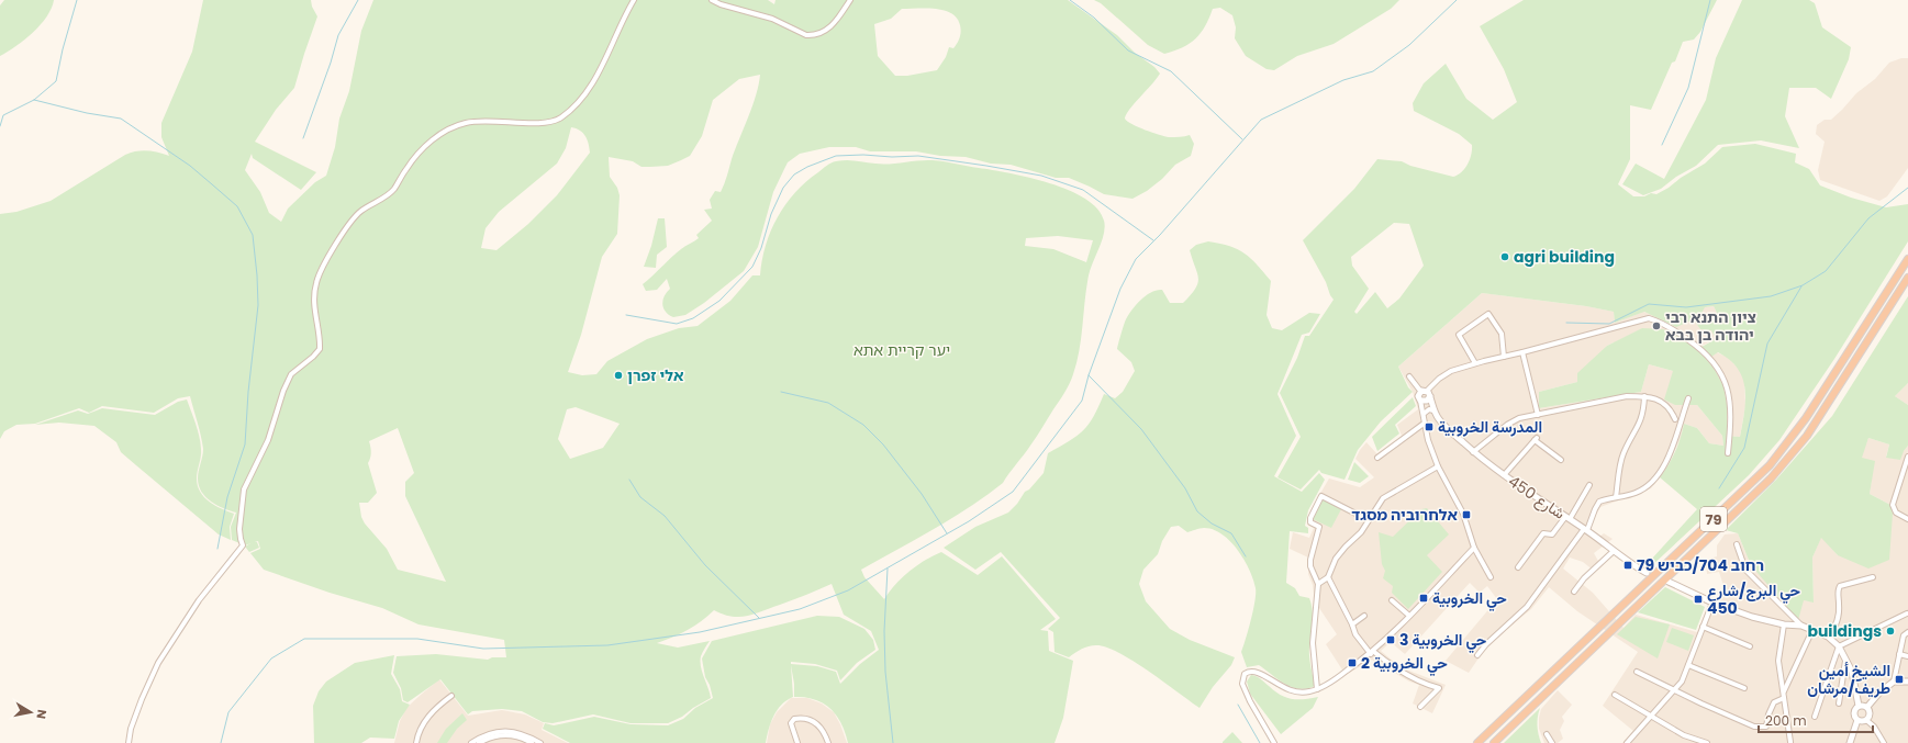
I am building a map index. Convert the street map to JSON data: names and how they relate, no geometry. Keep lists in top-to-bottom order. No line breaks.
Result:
{"streets":{"highway":["79"],"street":["شارع 450"]},"parks":["יער קריית אתא"],"places":{"other":["agri building","ציון התנא רבי יהודה בן בבא","אלי זפרן","buildings"],"transit":["المدرسة الخروبية","אלחרוביה מסגד","רחוב 704/כביש 79","حي الخروبية","حي البرج/شارع 450","حي الخروبية 3","حي الخروبية 2","الشيخ أمين طريف/مرشان"]},"scale_bar":"200 m","north":"right"}
